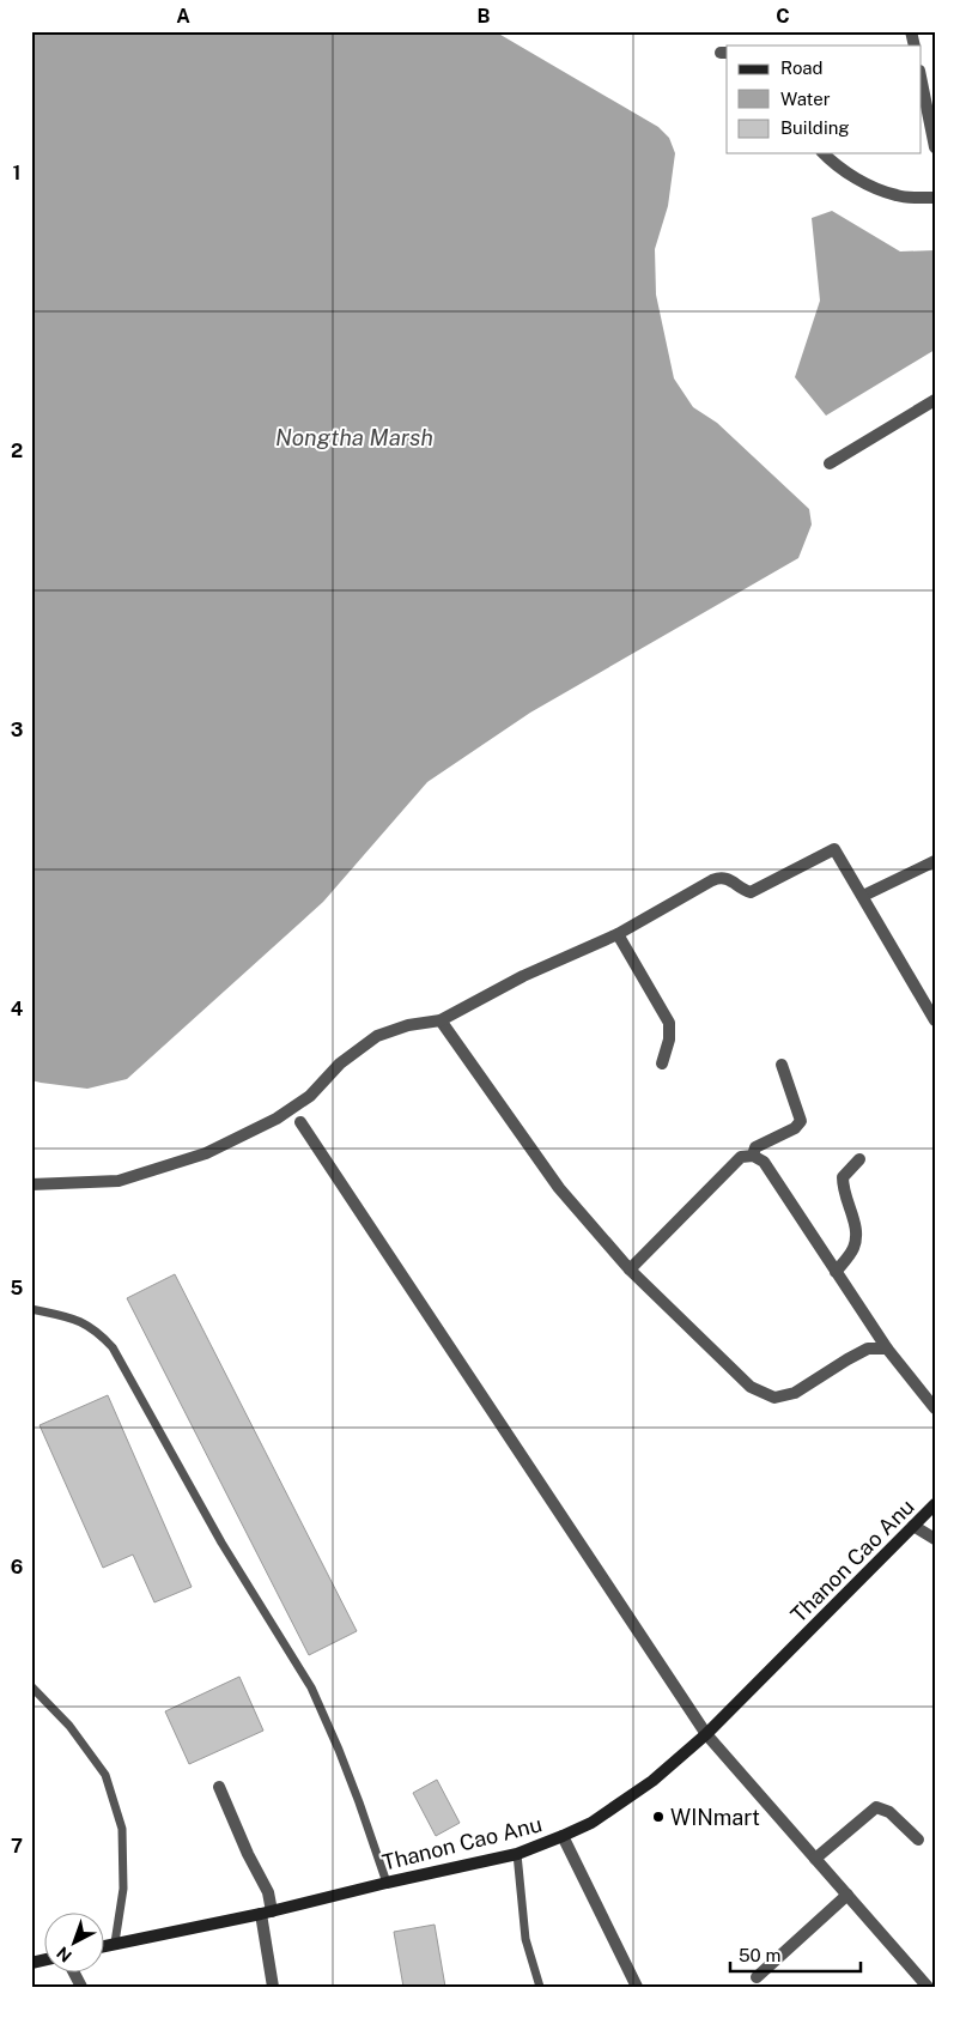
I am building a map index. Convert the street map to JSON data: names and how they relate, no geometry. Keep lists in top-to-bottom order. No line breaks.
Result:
{"streets":{"street":["Thanon Cao Anu"]},"water":["Nongtha Marsh"],"places":["WINmart"],"legend":["Road","Water","Building"],"scale_bar":"50 m","north":"bottom left","grid":{"columns":["A","B","C"],"rows":["1","2","3","4","5","6","7"]}}
